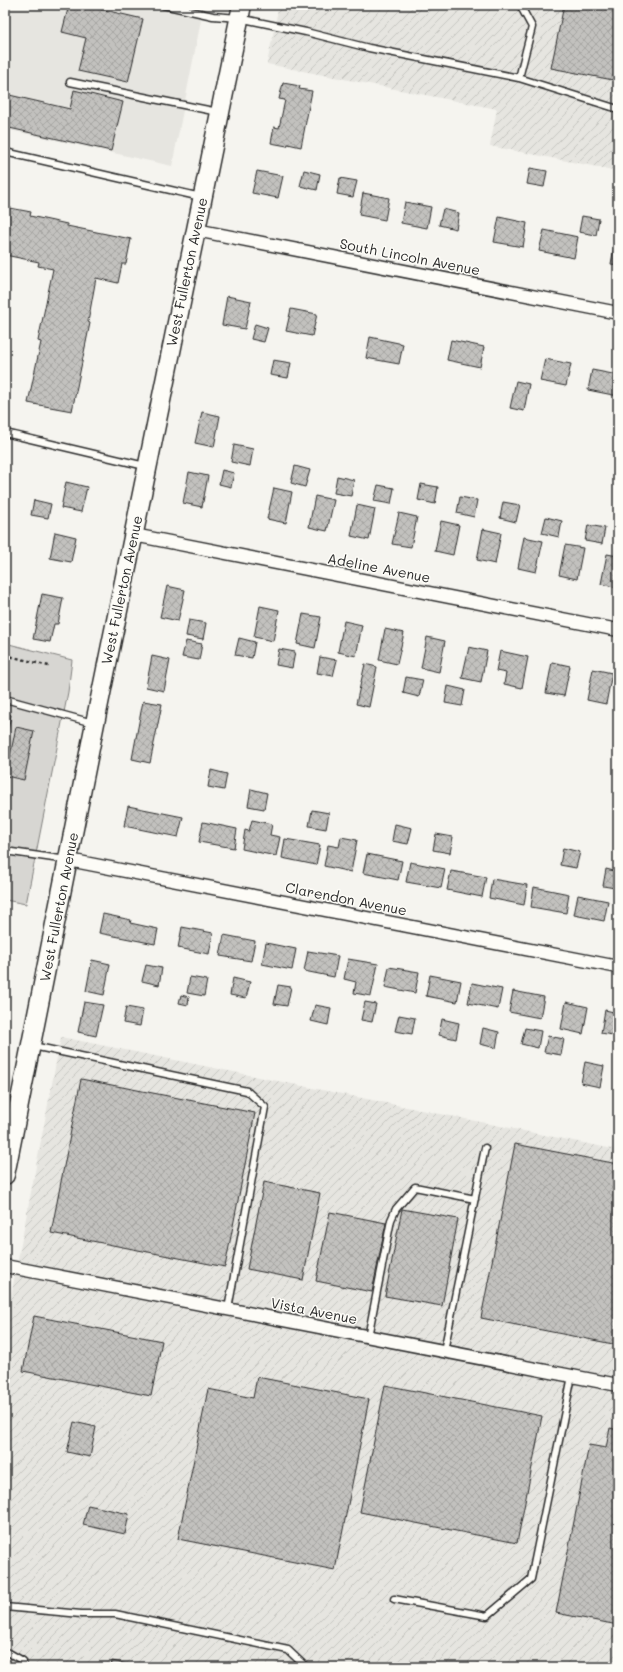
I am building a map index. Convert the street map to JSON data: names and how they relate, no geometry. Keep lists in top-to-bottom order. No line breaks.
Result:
{"streets":{"street":["South Lincoln Avenue","West Fullerton Avenue","Adeline Avenue","Clarendon Avenue","Vista Avenue"]},"crossings":[["South Lincoln Avenue","West Fullerton Avenue"],["West Fullerton Avenue","Adeline Avenue"],["West Fullerton Avenue","Clarendon Avenue"]]}
